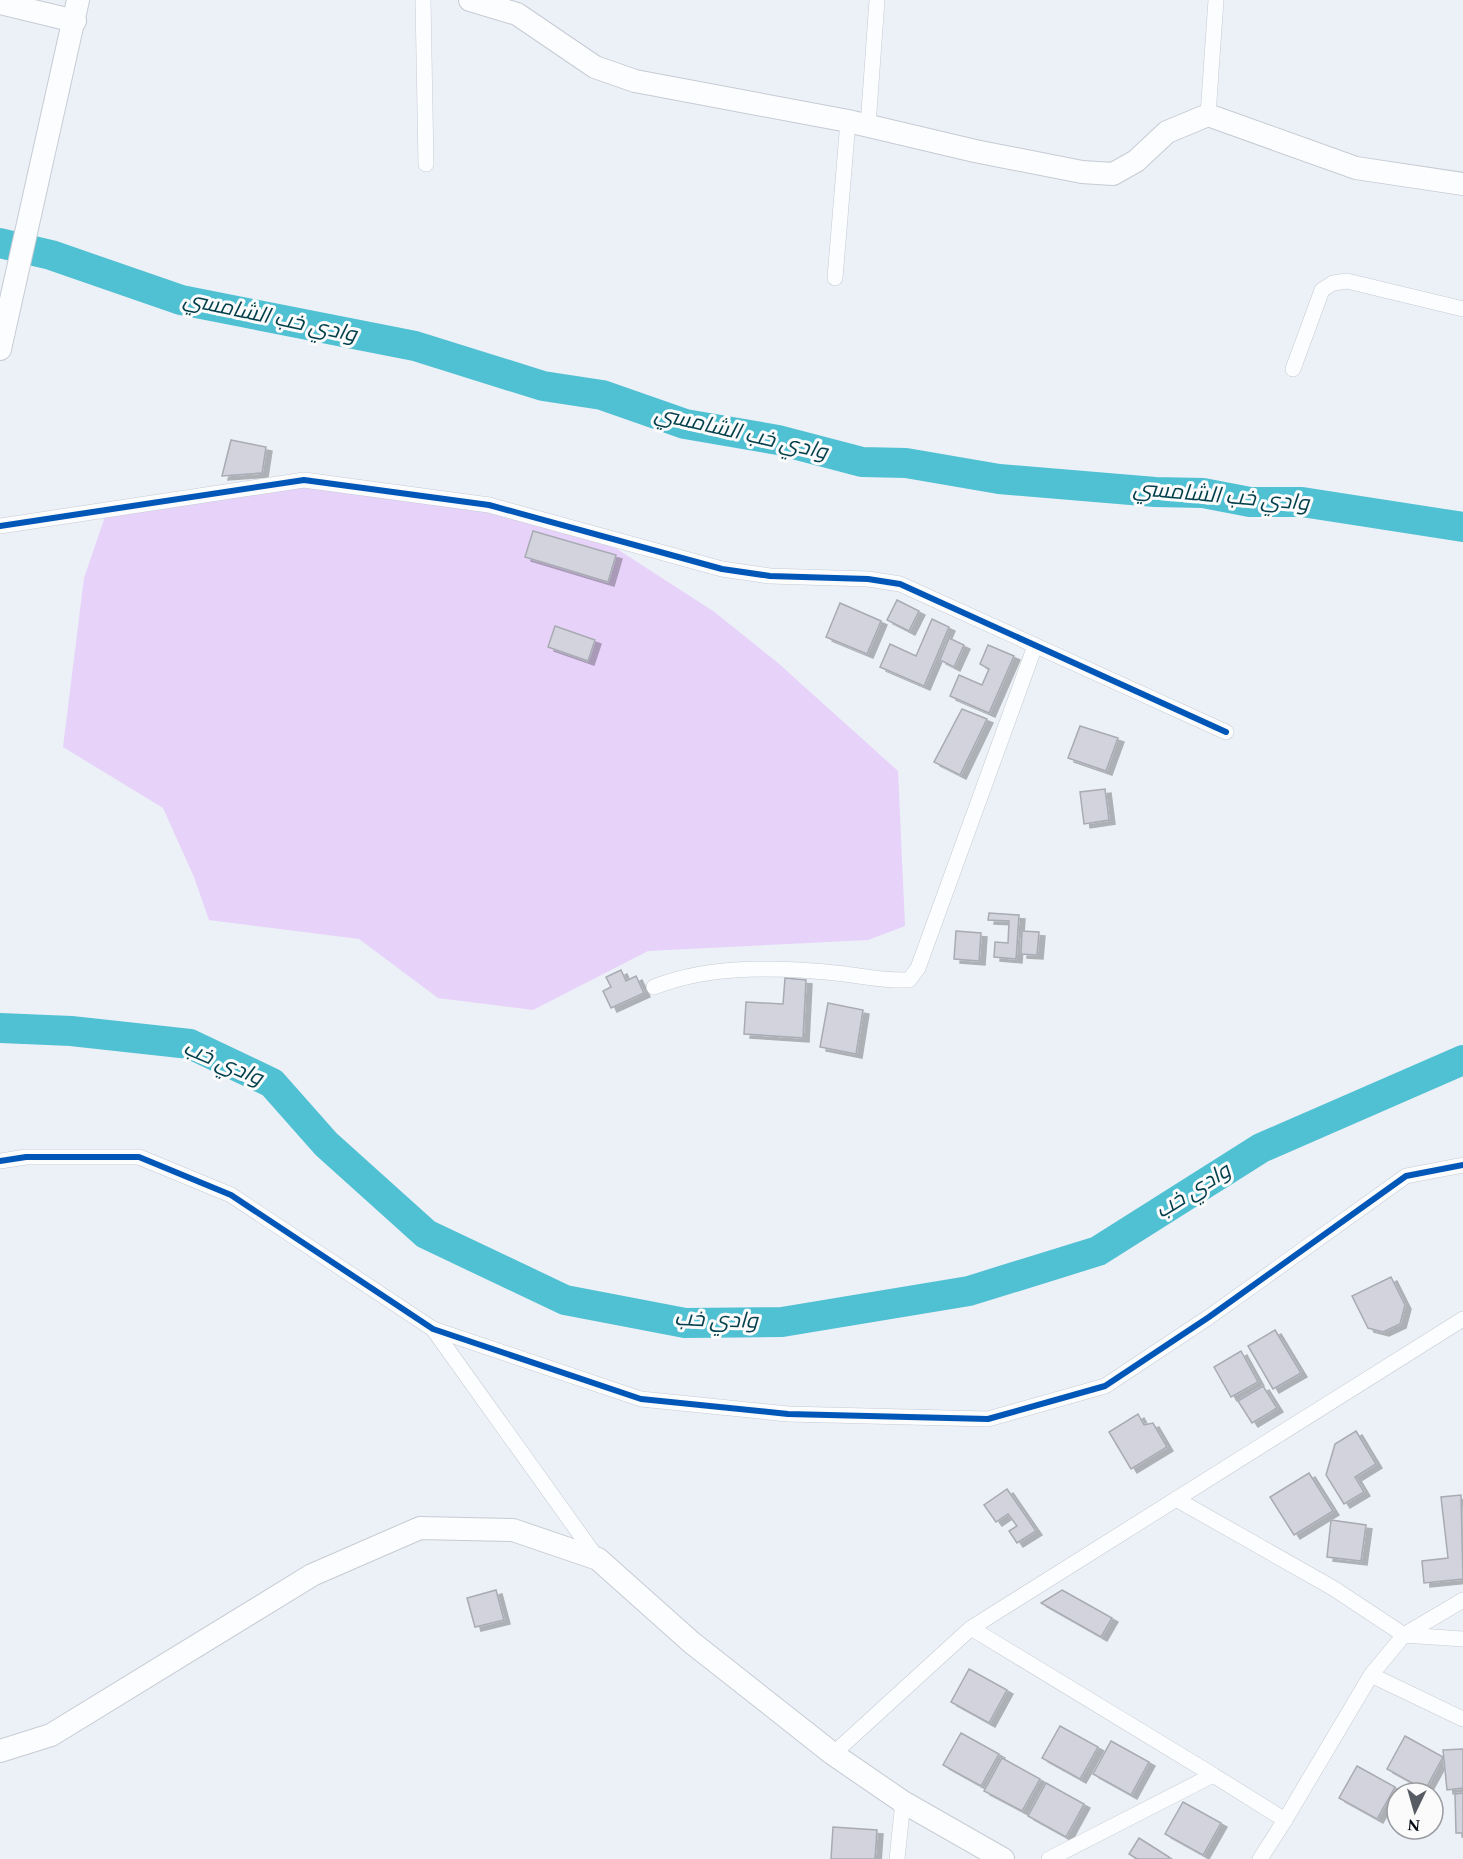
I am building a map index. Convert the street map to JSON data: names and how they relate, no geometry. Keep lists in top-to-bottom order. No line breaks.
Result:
{"water":["وادي خب الشامسي","وادي خب"],"north":"bottom"}
